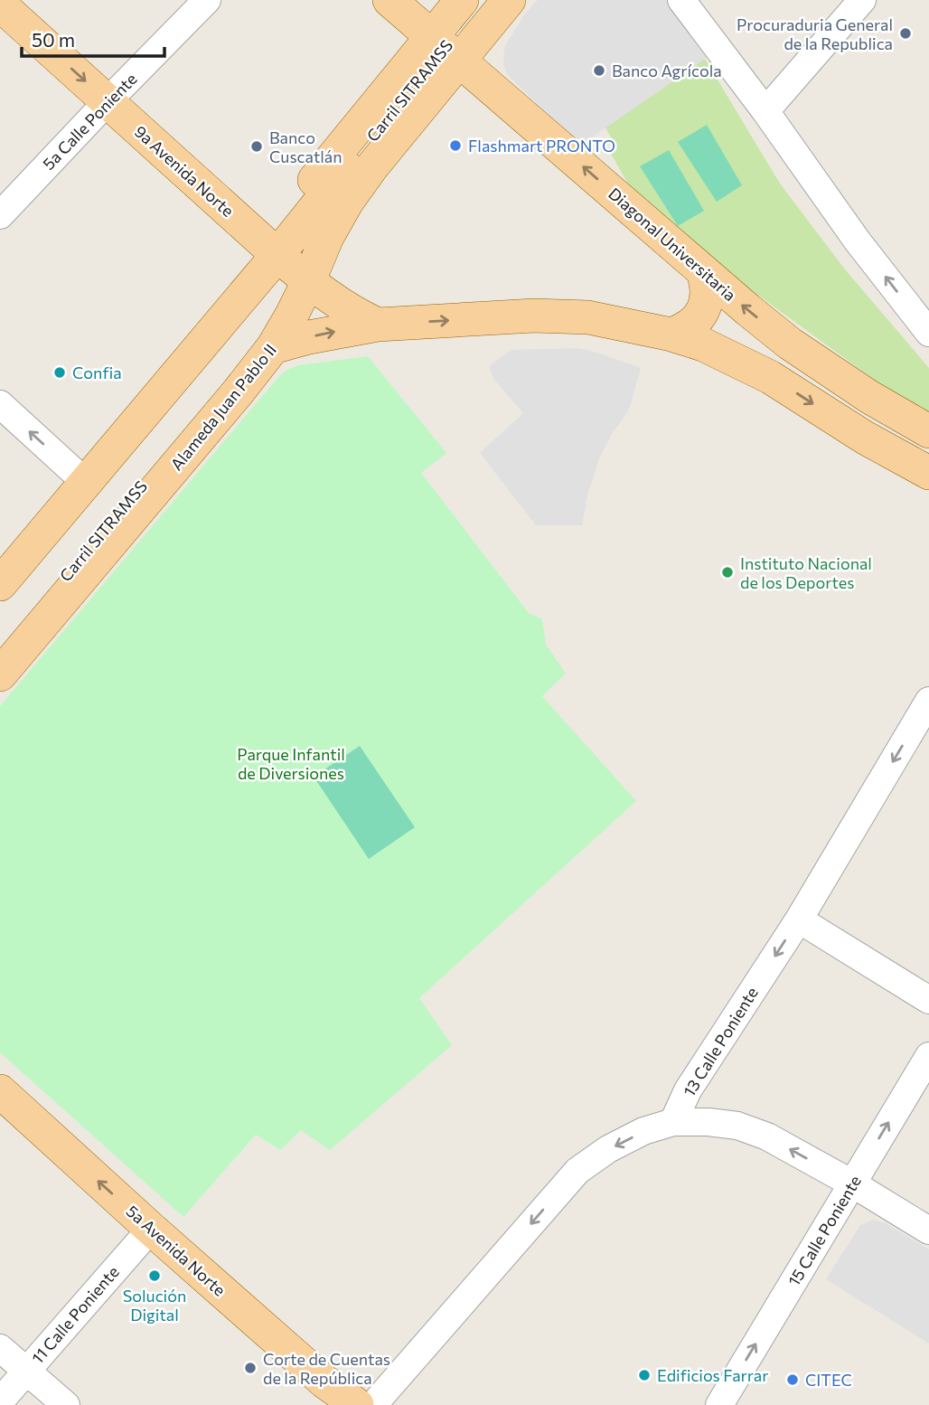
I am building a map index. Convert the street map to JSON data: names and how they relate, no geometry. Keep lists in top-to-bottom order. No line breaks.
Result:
{"streets":{"main road":["Carril SITRAMSS","9a Avenida Norte","Diagonal Universitaria","Alameda Juan Pablo II","5a Avenida Norte"],"street":["5a Calle Poniente","13 Calle Poniente","15 Calle Poniente","11 Calle Poniente"]},"crossings":[["Carril SITRAMSS","9a Avenida Norte"],["Carril SITRAMSS","Diagonal Universitaria"],["Carril SITRAMSS","Alameda Juan Pablo II"],["5a Calle Poniente","9a Avenida Norte"],["9a Avenida Norte","Alameda Juan Pablo II"],["Diagonal Universitaria","Alameda Juan Pablo II"],["5a Avenida Norte","11 Calle Poniente"]],"one_way":["Diagonal Universitaria","13 Calle Poniente","15 Calle Poniente","5a Avenida Norte"],"parks":["Parque Infantil de Diversiones"],"places":["Procuraduria General de la Republica","Banco Agrícola","Flashmart PRONTO","Banco Cuscatlán","Confia","Instituto Nacional de los Deportes","Solución Digital","Corte de Cuentas de la República","Edificios Farrar","CITEC"],"scale_bar":"50 m"}
